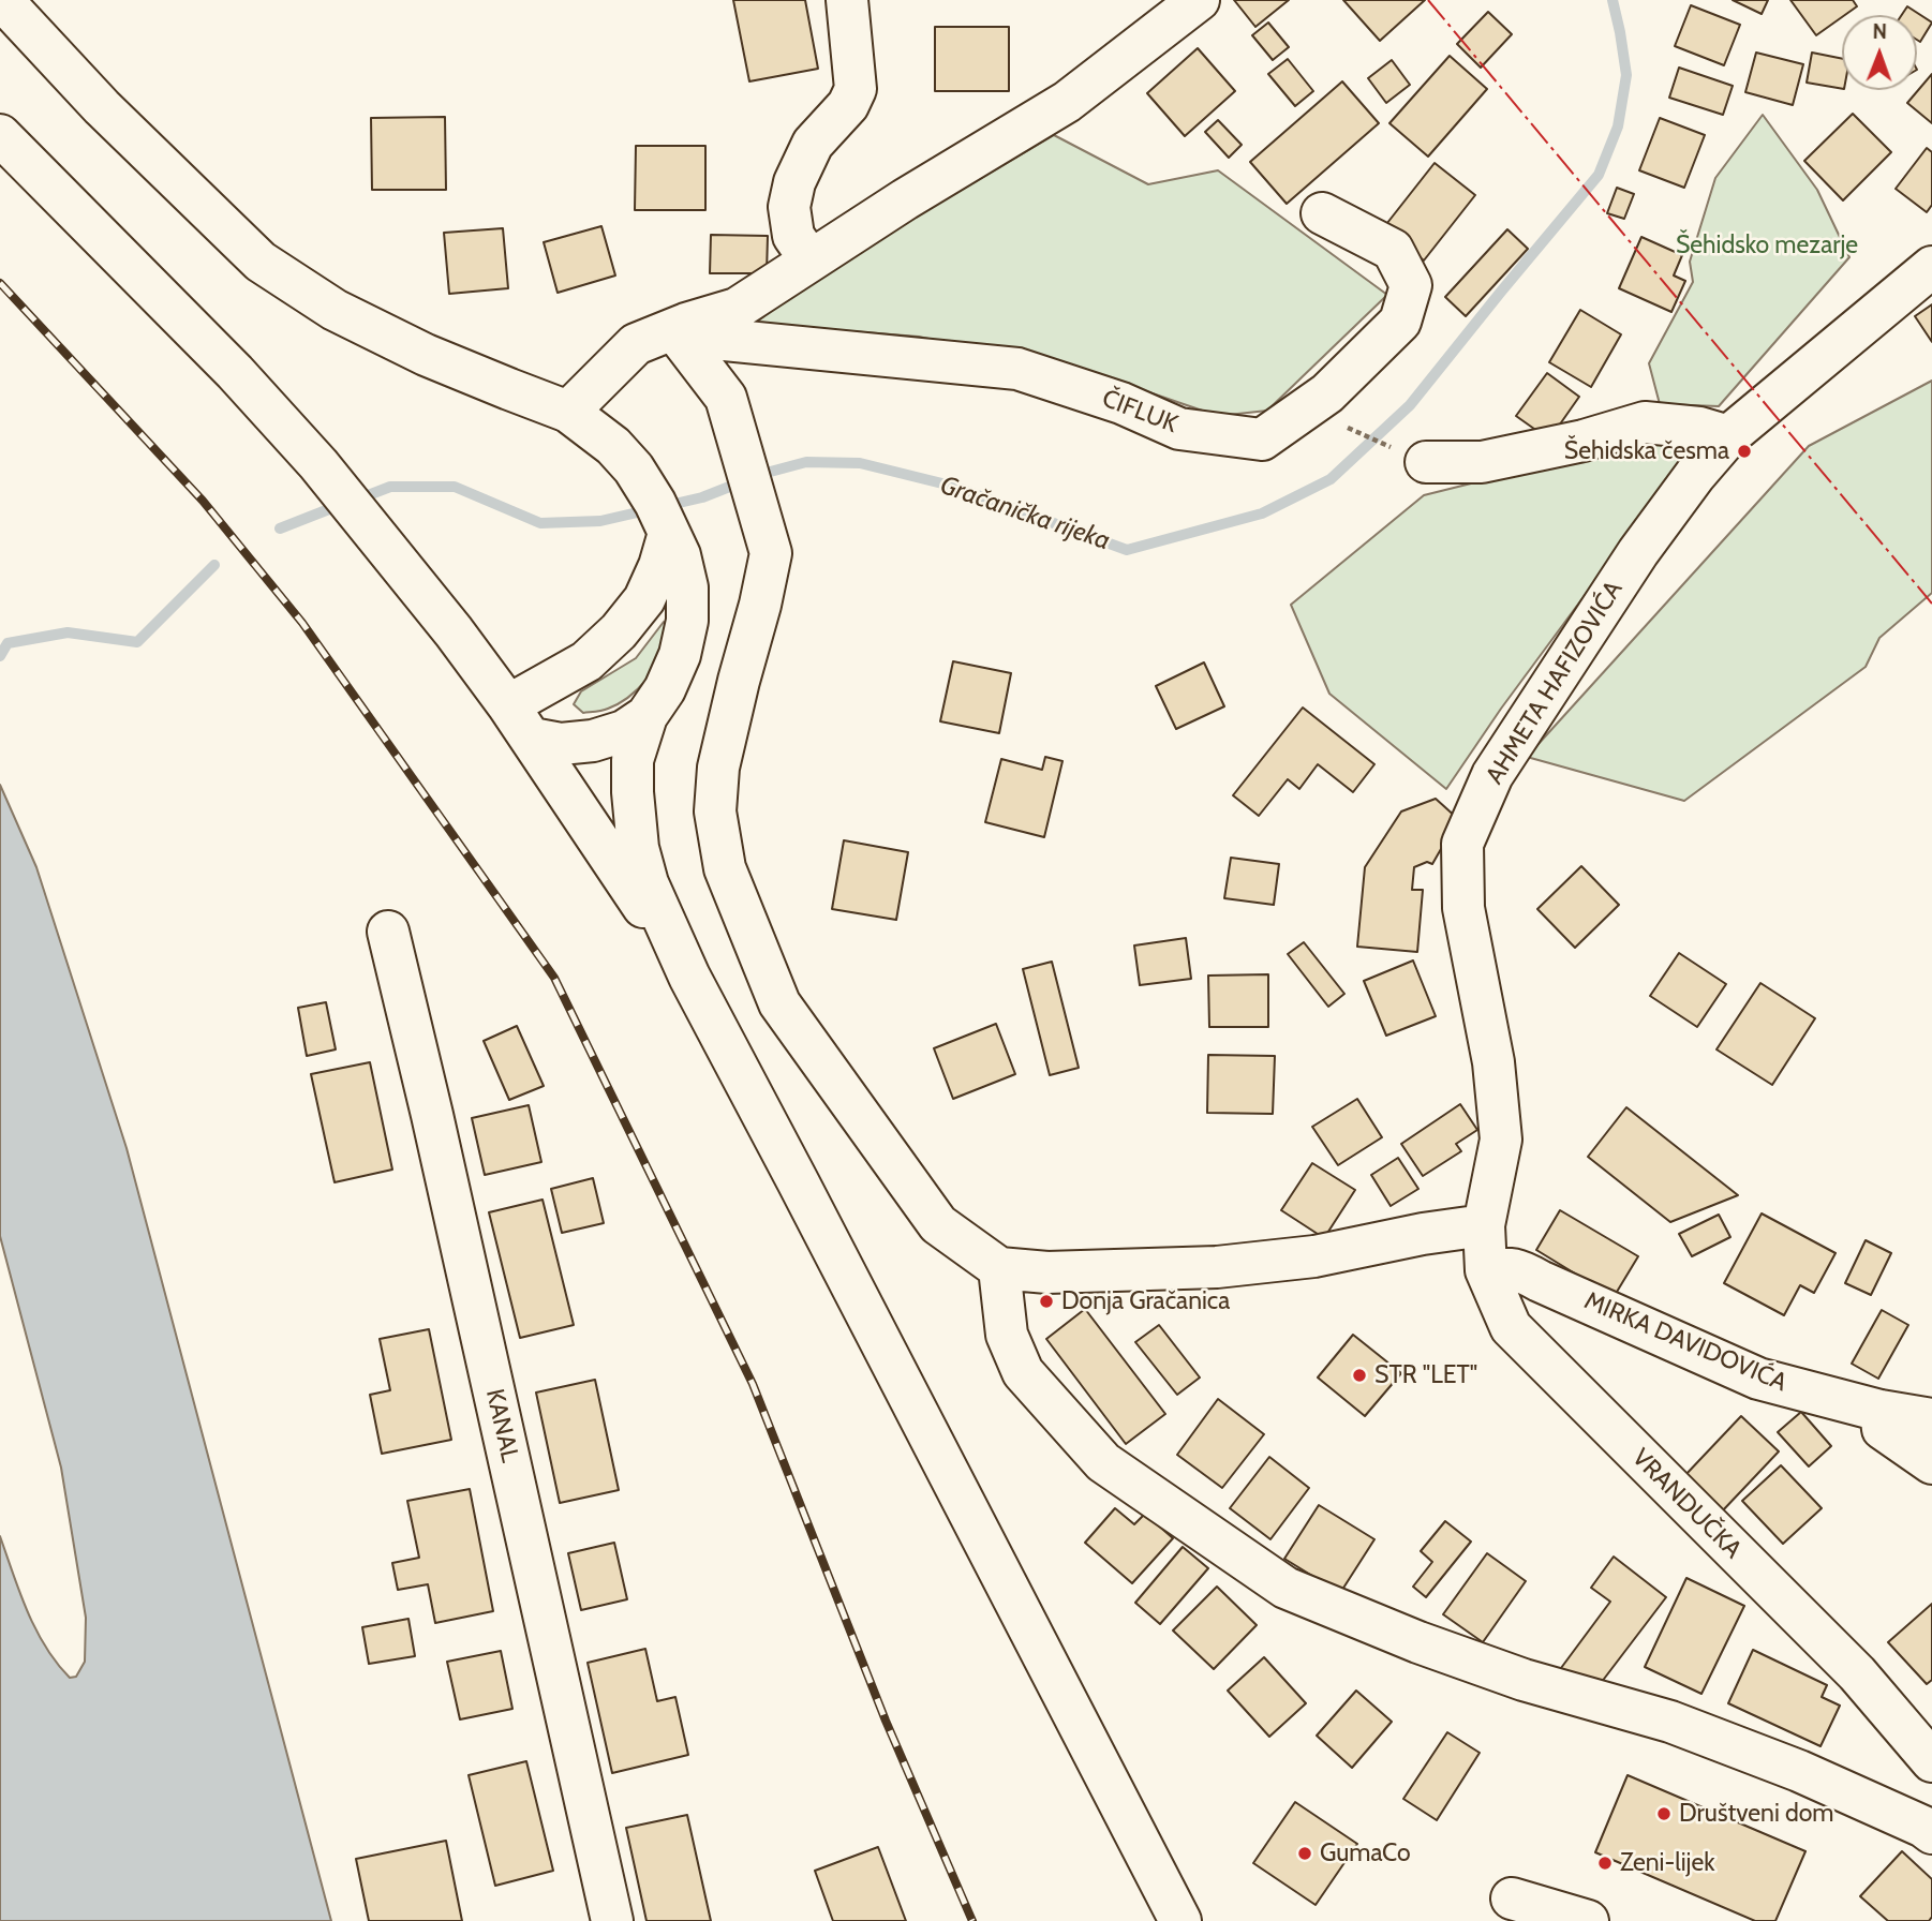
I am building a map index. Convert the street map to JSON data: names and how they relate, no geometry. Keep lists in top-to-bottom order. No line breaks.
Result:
{"streets":{"street":["ČIFLUK","AHMETA HAFIZOVIĆA","MIRKA DAVIDOVIĆA","KANAL","VRANDUČKA"]},"crossings":[["AHMETA HAFIZOVIĆA","VRANDUČKA"],["MIRKA DAVIDOVIĆA","VRANDUČKA"]],"water":["Gračanička rijeka"],"parks":["Šehidsko mezarje"],"places":["Šehidska česma","Donja Gračanica","STR \"LET\"","Društveni dom","GumaCo","Zeni-lijek"],"north":"top"}
